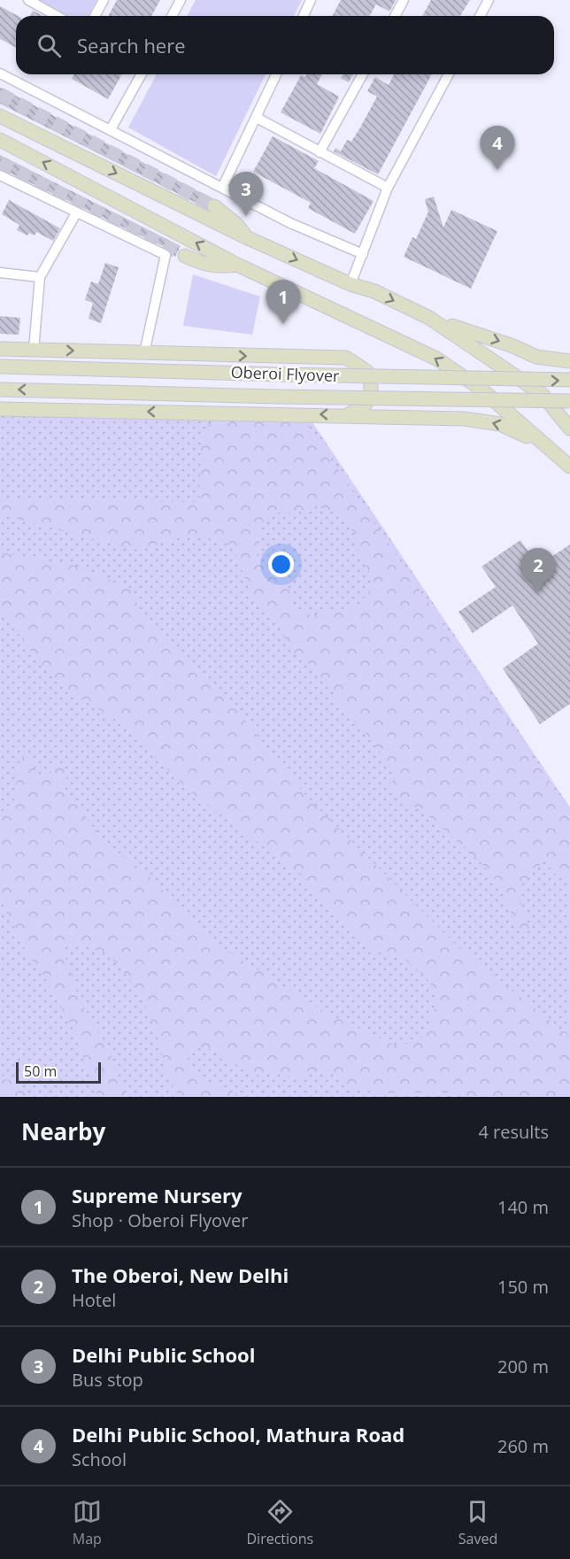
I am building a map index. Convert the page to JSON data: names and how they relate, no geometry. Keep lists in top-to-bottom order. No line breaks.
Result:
{"streets":{"main road":["Oberoi Flyover"]},"scale_bar":"50 m","page":{"search":"Search here","pins":["4","3","1","2"],"scale":"50 m","heading":["Nearby","4 results"],"list":[{"mark":"1","name":"Supreme Nursery","note":"Shop · Oberoi Flyover","value":"140 m"},{"mark":"2","name":"The Oberoi, New Delhi","note":"Hotel","value":"150 m"},{"mark":"3","name":"Delhi Public School","note":"Bus stop","value":"200 m"},{"mark":"4","name":"Delhi Public School, Mathura Road","note":"School","value":"260 m"}],"nav":["Map","Directions","Saved"]}}
